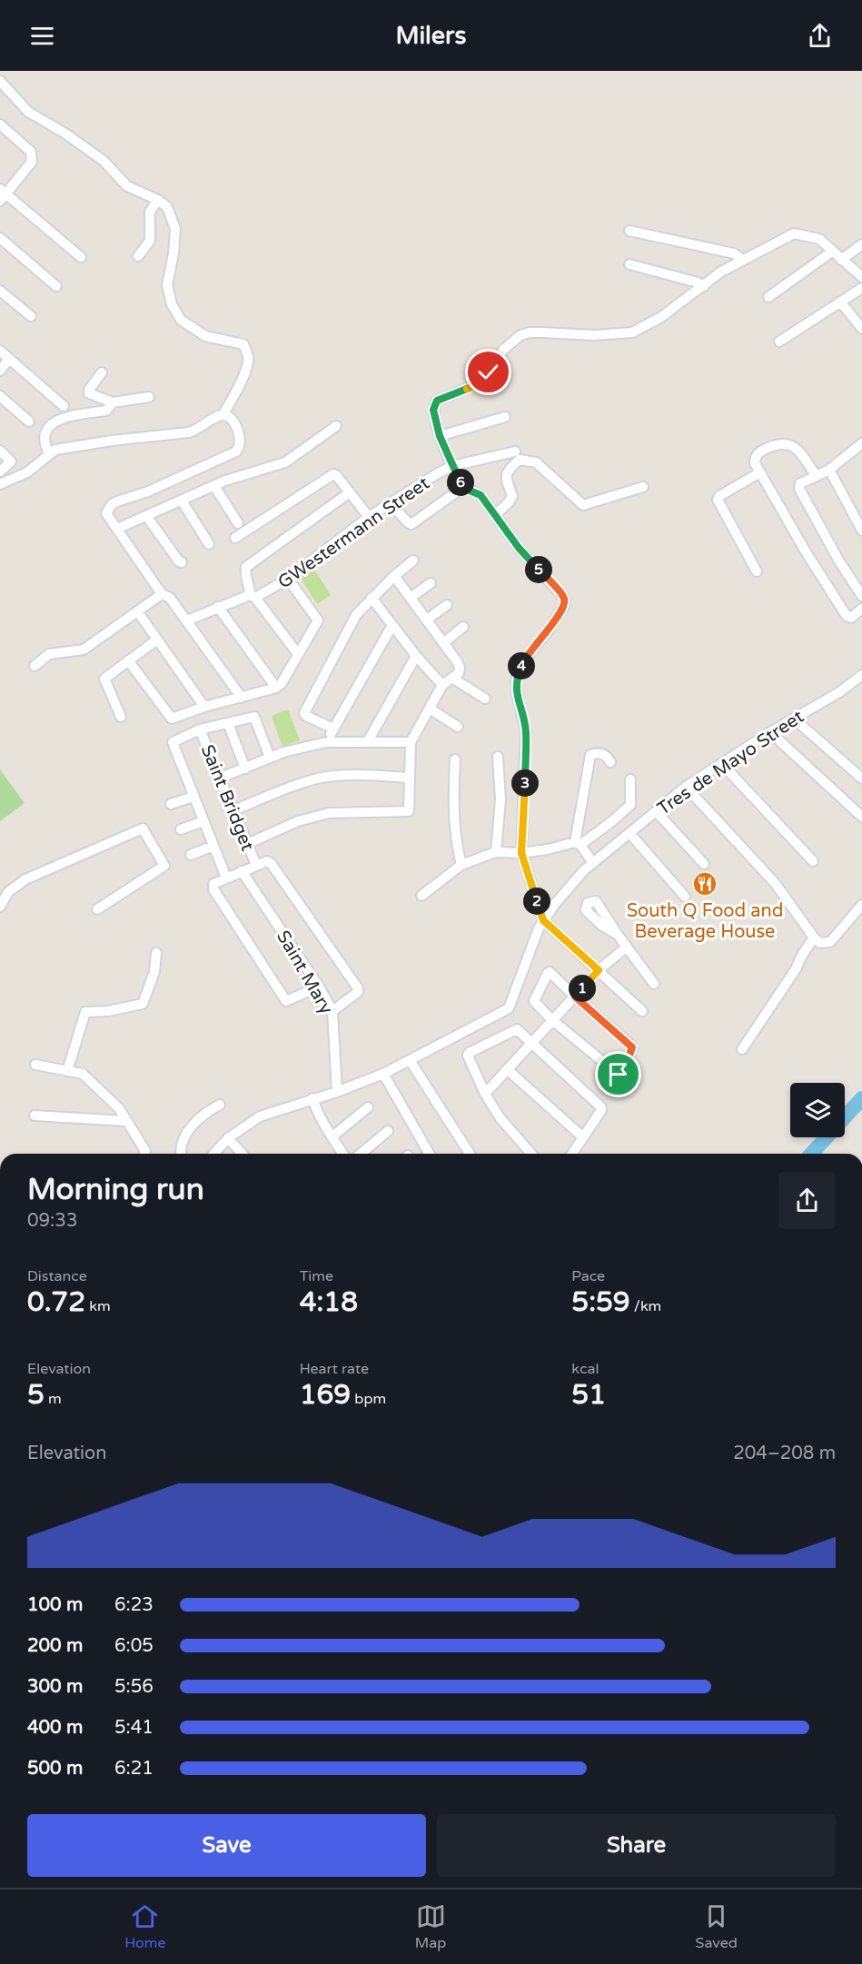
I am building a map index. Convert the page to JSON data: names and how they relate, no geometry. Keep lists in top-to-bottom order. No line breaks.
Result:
{"streets":{"street":["GWestermann Street","Tres de Mayo Street","Saint Bridget","Saint Mary"]},"crossings":[["Tres de Mayo Street","Saint Mary"]],"places":{"restaurant":["South Q Food and Beverage House"]},"page":{"header":"Milers","pins":["6","5","4","3","2","1"],"heading":["Morning run","09:33"],"stats":[["Distance","0.72 km"],["Time","4:18"],["Pace","5:59 /km"],["Elevation","5 m"],["Heart rate","169 bpm"],["kcal","51"]],"chart":["Elevation","204–208 m"],"list":[{"name":"100 m","note":"6:23"},{"name":"200 m","note":"6:05"},{"name":"300 m","note":"5:56"},{"name":"400 m","note":"5:41"},{"name":"500 m","note":"6:21"}],"buttons":["Save","Share"],"tabs":["Home","Map","Saved"]}}
